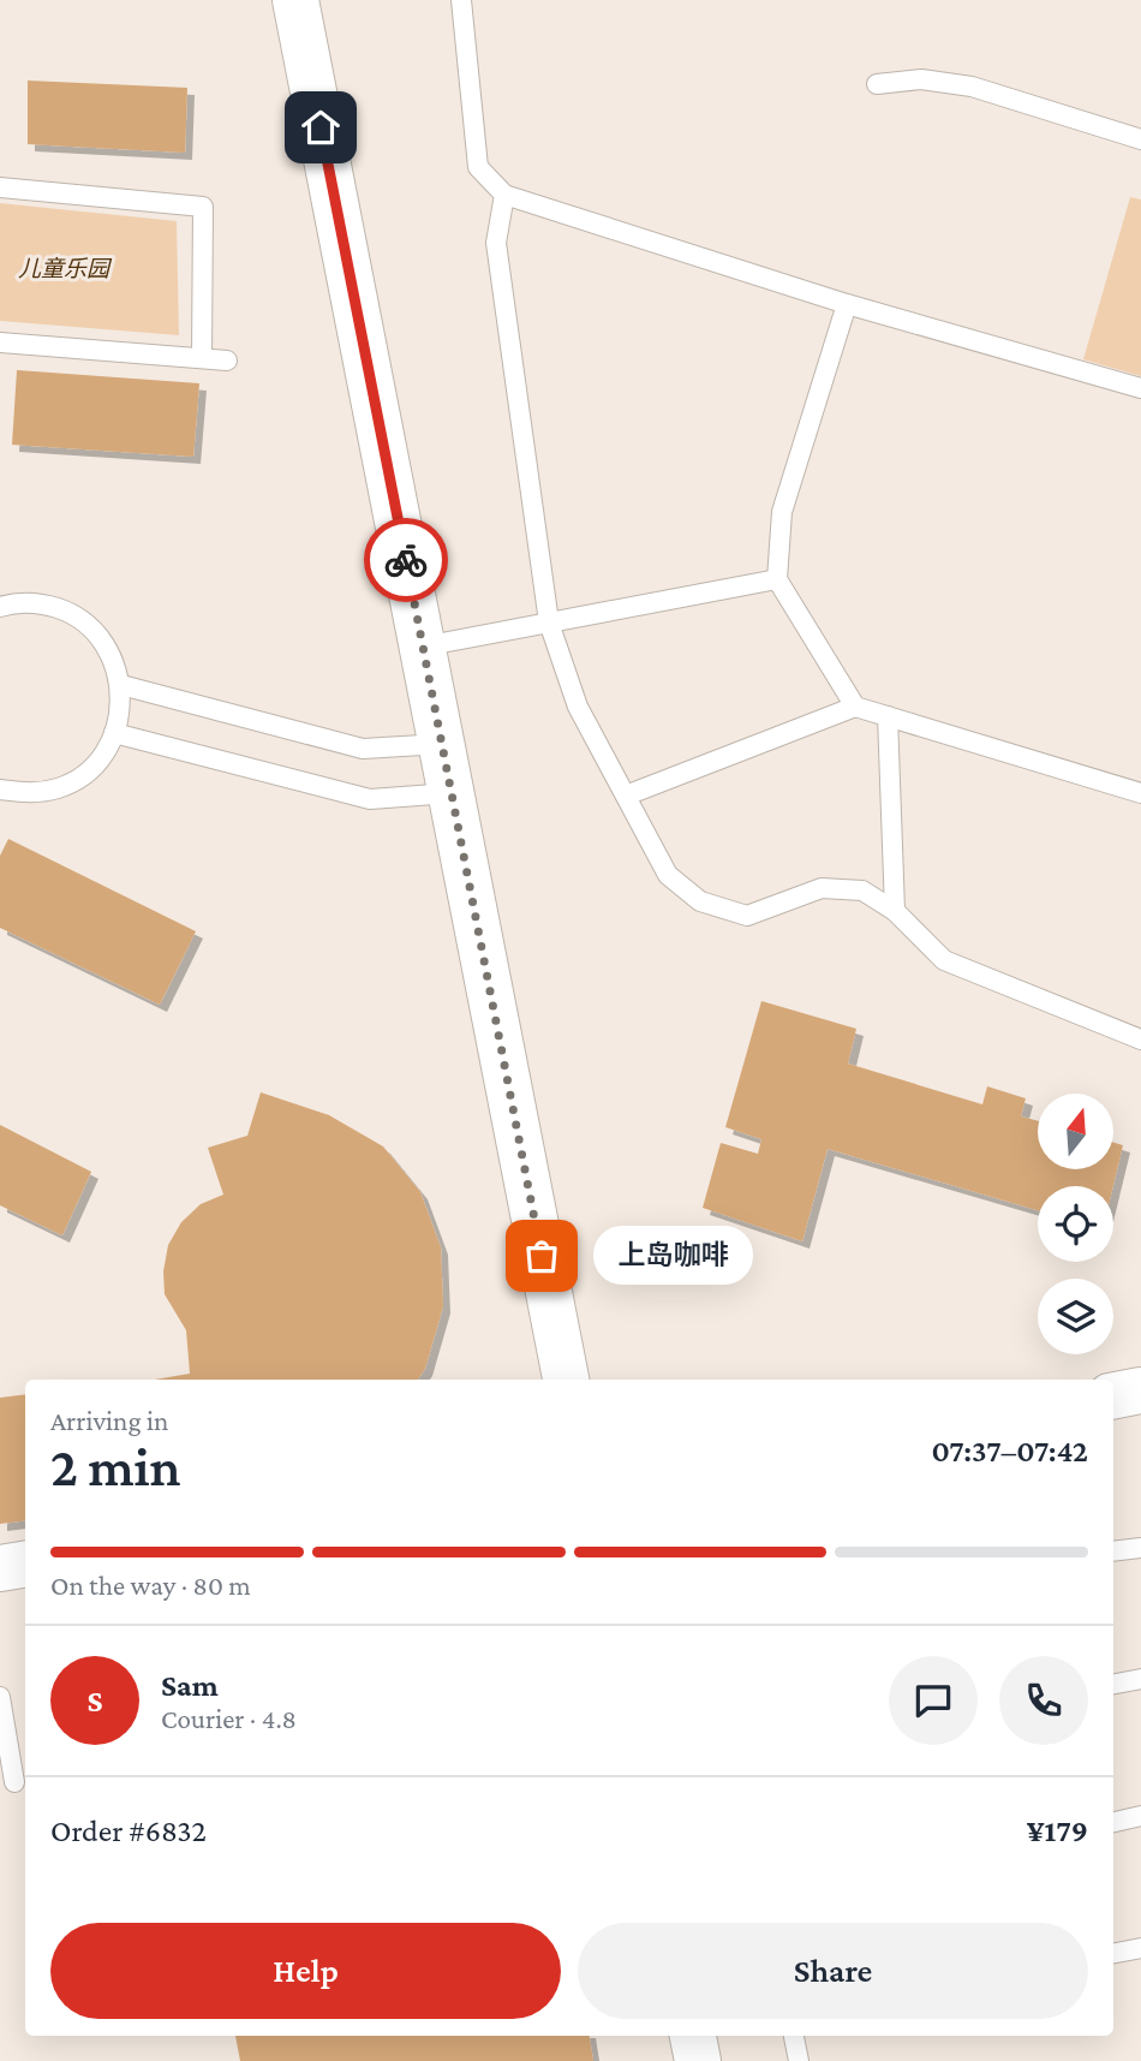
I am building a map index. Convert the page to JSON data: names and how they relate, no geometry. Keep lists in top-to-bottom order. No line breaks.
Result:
{"parks":["儿童乐园"],"places":["上岛咖啡"],"north":"top","page":{"bubble":"上岛咖啡","heading":["2 min","Arriving in","07:37–07:42"],"panel":["Sam","Courier · 4.8","Order #6832","¥179"],"bar":"On the way · 80 m","round":"S","buttons":["Help","Share"]}}
